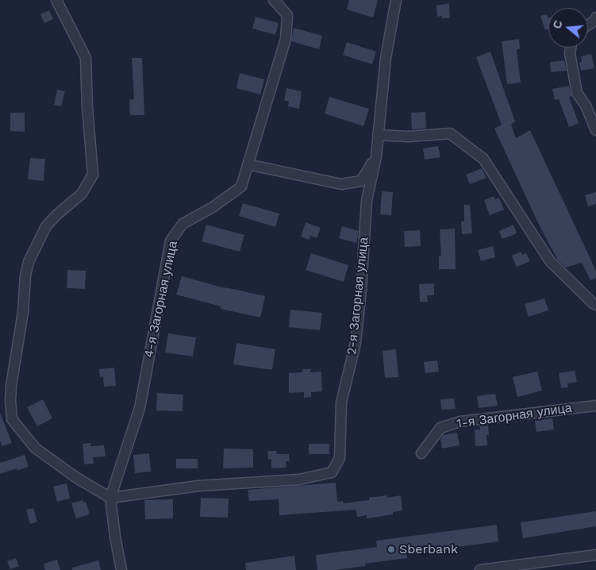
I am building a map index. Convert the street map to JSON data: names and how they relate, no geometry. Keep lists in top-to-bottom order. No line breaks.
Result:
{"streets":{"street":["2-я Загорная улица","4-я Загорная улица","1-я Загорная улица"]},"crossings":[["2-я Загорная улица","4-я Загорная улица"]],"places":["Sberbank"],"north":"left"}
